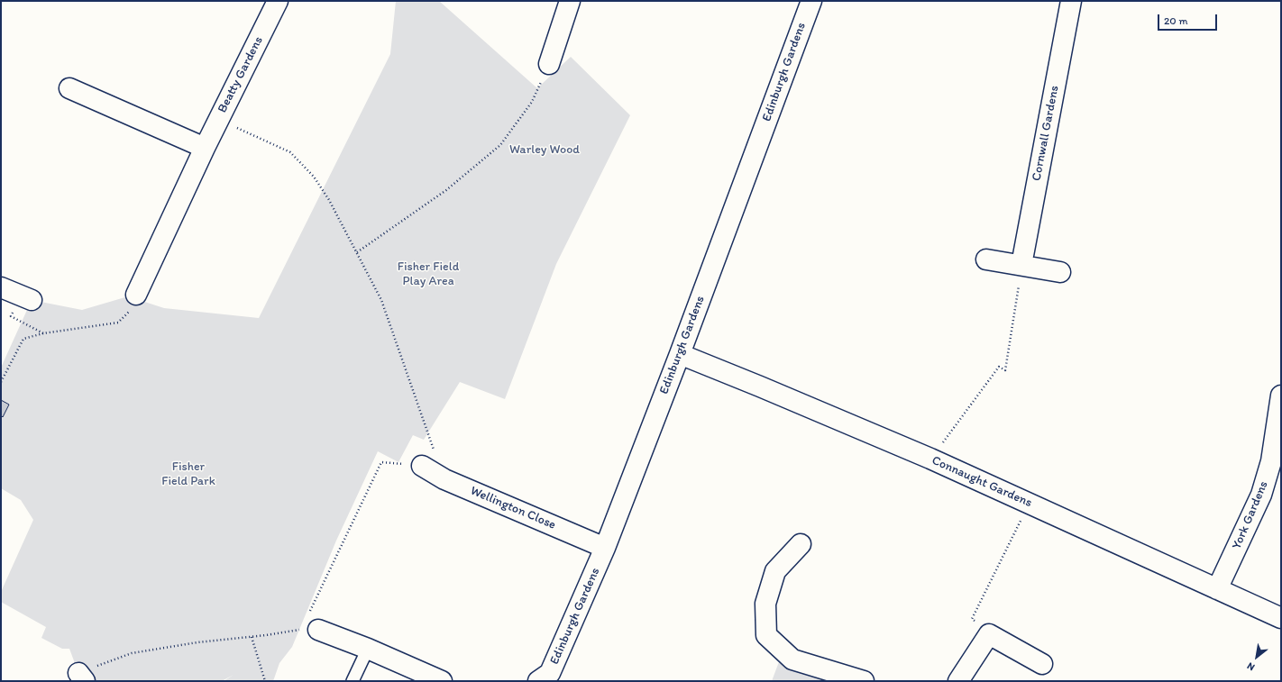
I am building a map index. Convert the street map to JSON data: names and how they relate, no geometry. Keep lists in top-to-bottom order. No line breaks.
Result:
{"streets":{"street":["Edinburgh Gardens","Beatty Gardens","Cornwall Gardens","Connaught Gardens","Wellington Close","York Gardens"]},"crossings":[["Edinburgh Gardens","Connaught Gardens"],["Edinburgh Gardens","Wellington Close"],["Connaught Gardens","York Gardens"]],"parks":["Warley Wood","Fisher Field Play Area","Fisher Field Park"],"scale_bar":"20 m","north":"bottom left"}
